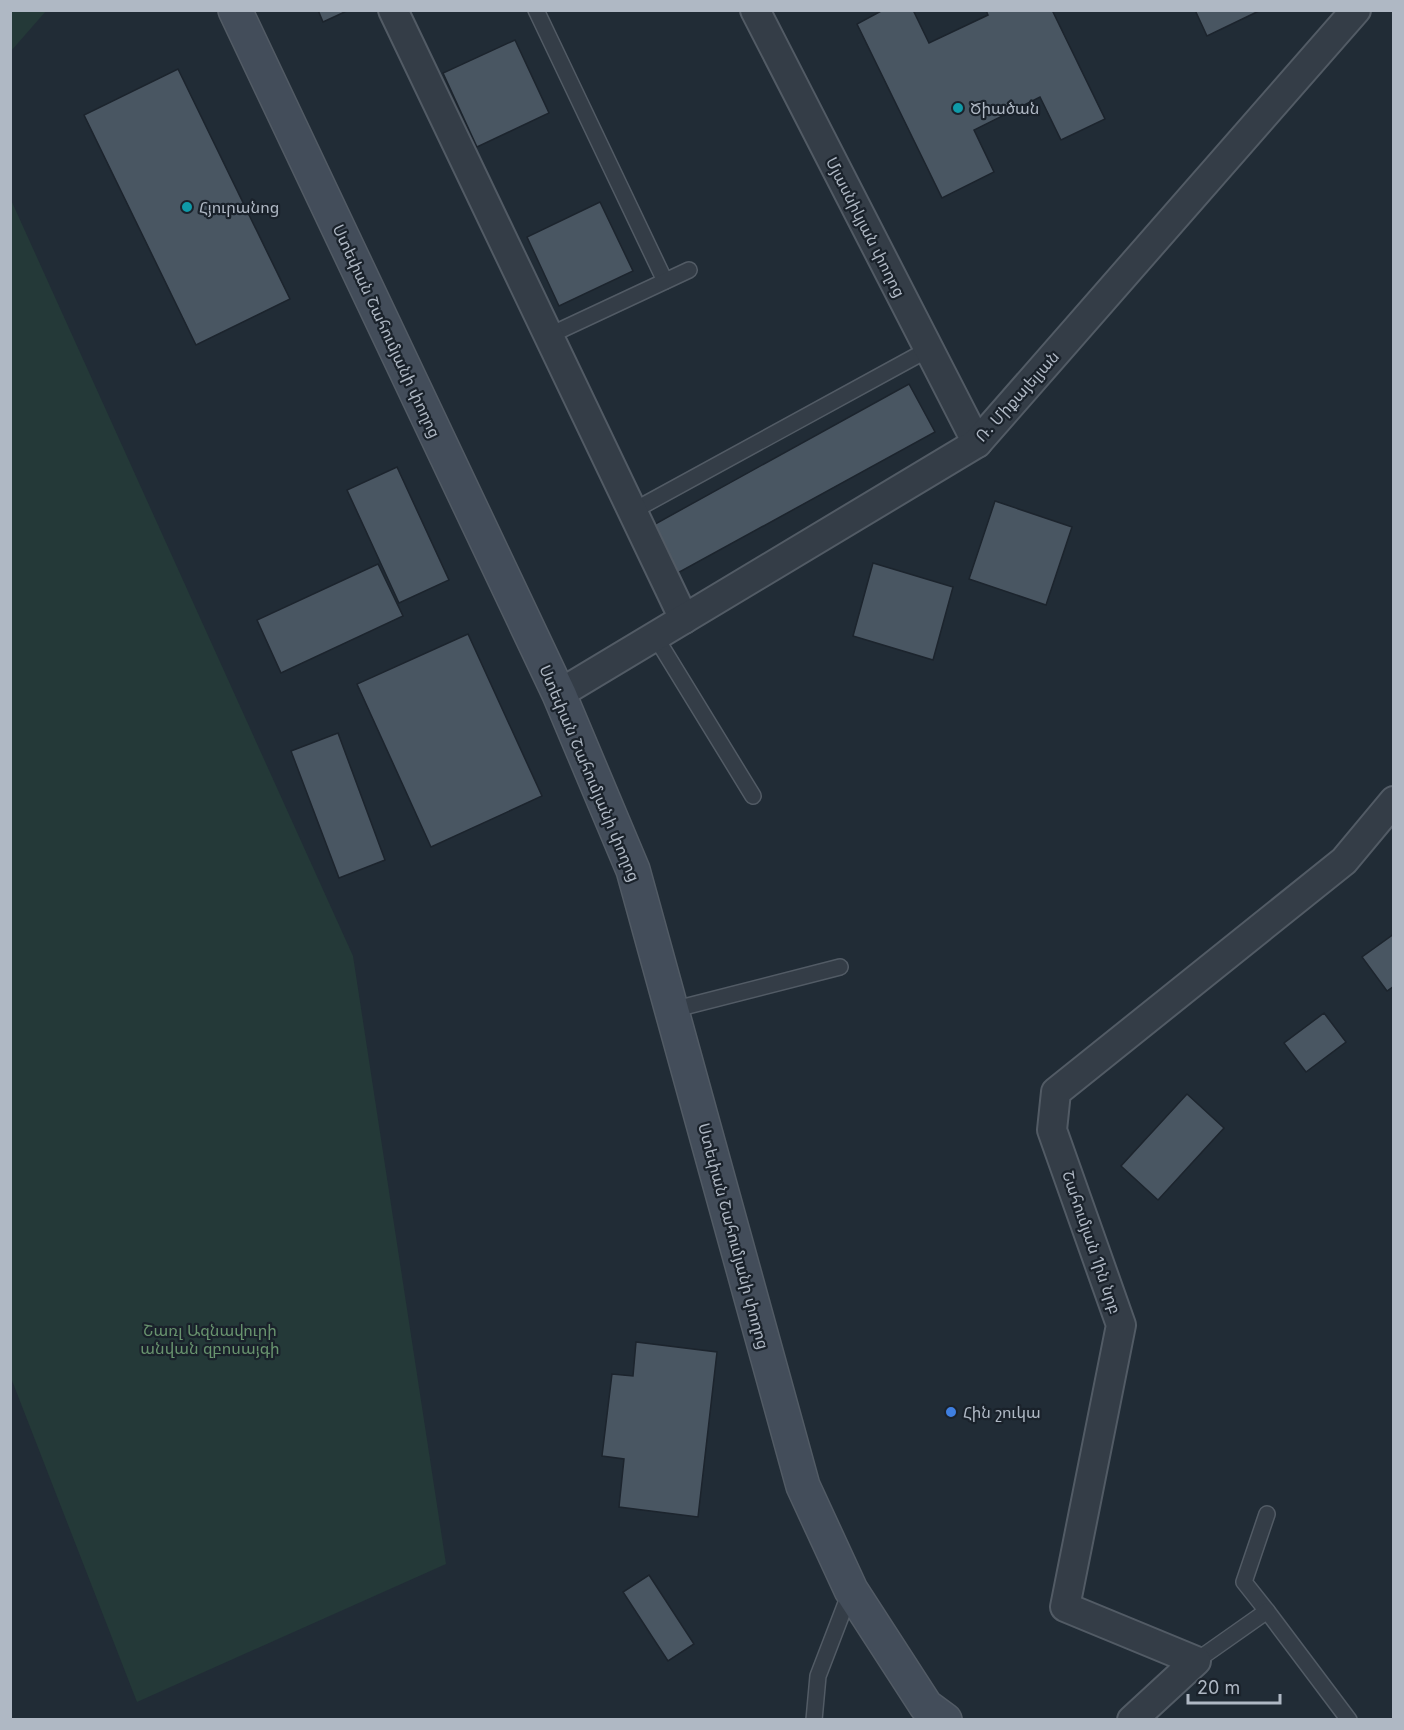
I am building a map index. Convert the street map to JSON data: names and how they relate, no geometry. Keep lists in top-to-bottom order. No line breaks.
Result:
{"streets":{"main road":["Ստեփան Շահումյանի փողոց"],"street":["Մյասնիկյան փողոց","Ռ․ Միքայելյան","Շահումյան 1ին նրբ"]},"crossings":[["Մյասնիկյան փողոց","Ռ․ Միքայելյան"],["Ստեփան Շահումյանի փողոց","Ռ․ Միքայելյան"]],"parks":["Շառլ Ազնավուրի անվան զբոսայգի"],"places":["Ծիածան","Հյուրանոց","Հին շուկա"],"scale_bar":"20 m"}
